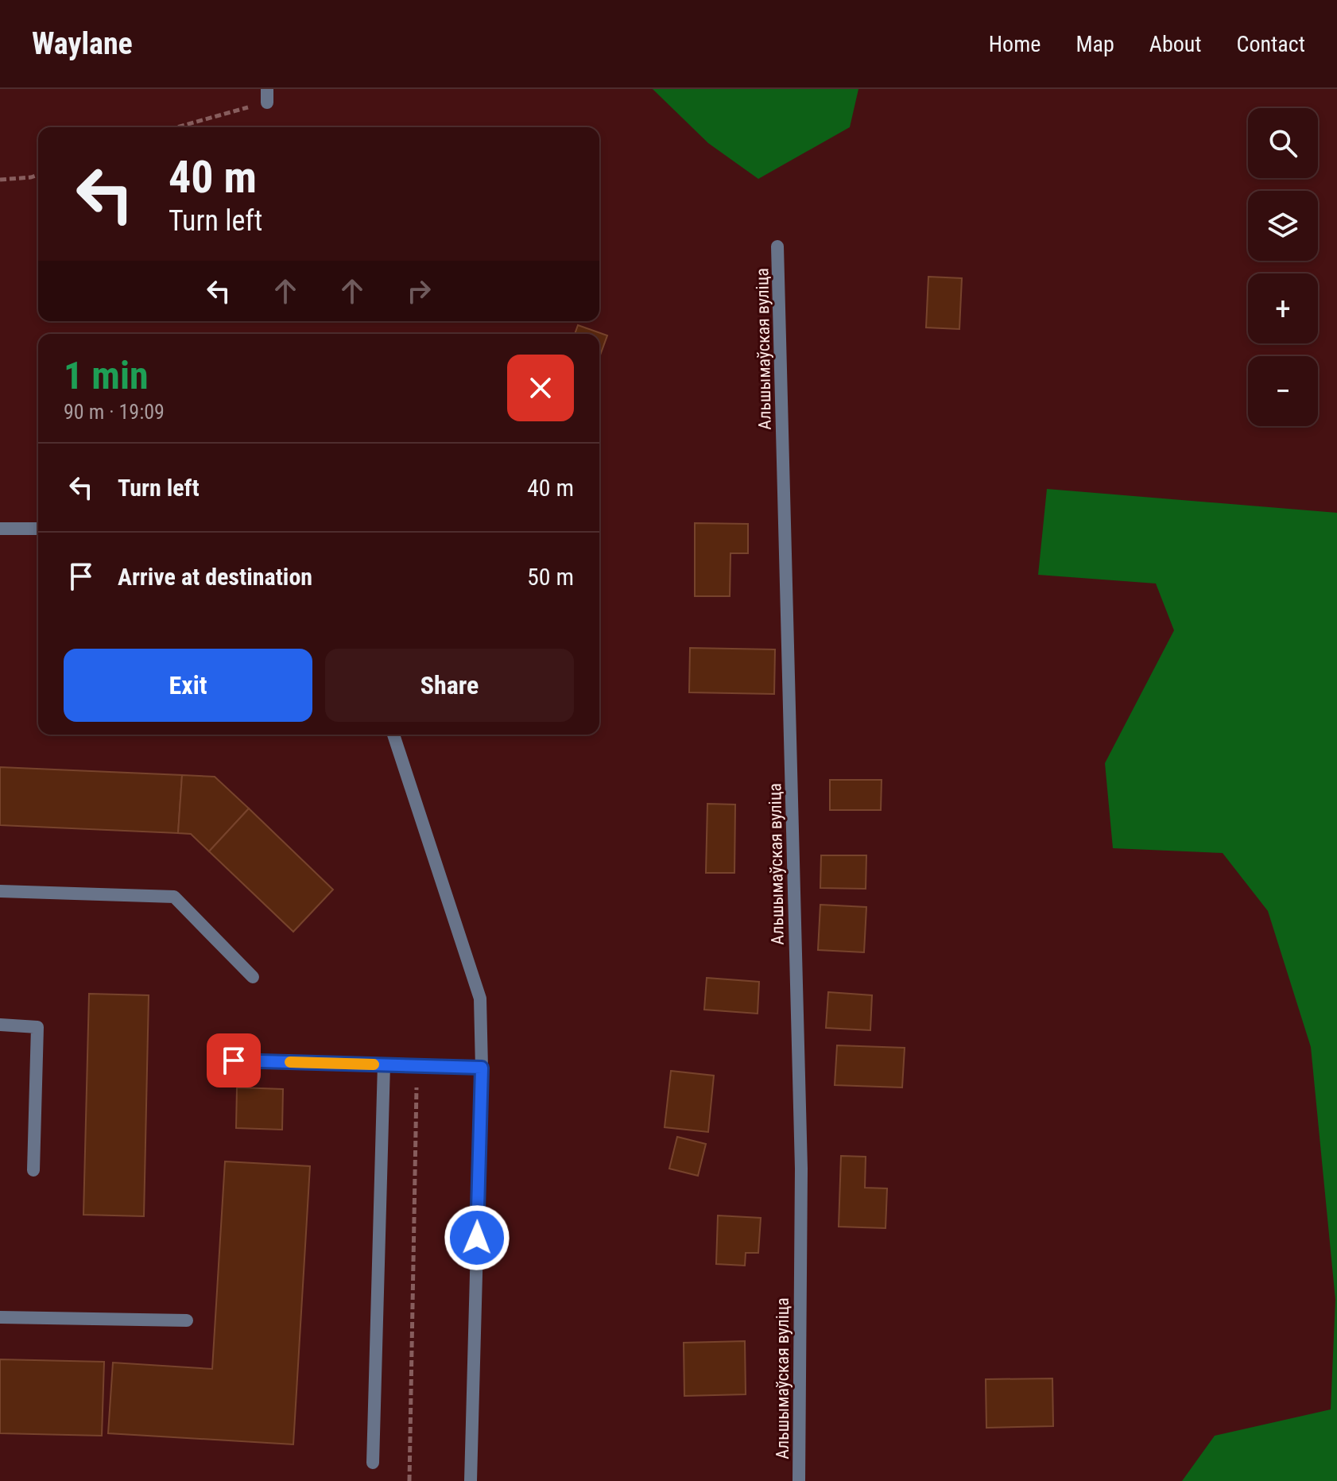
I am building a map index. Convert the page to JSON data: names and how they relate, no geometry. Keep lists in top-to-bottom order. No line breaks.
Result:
{"streets":{"street":["Альшымаўская вуліца"]},"page":{"header":"Waylane","nav":["Home","Map","About","Contact"],"map_buttons":["+","−"],"turn":["40 m","Turn left"],"heading":["1 min","90 m · 19:09"],"list":[{"name":"Turn left","value":"40 m"},{"name":"Arrive at destination","value":"50 m"}],"buttons":["Exit","Share"]}}
